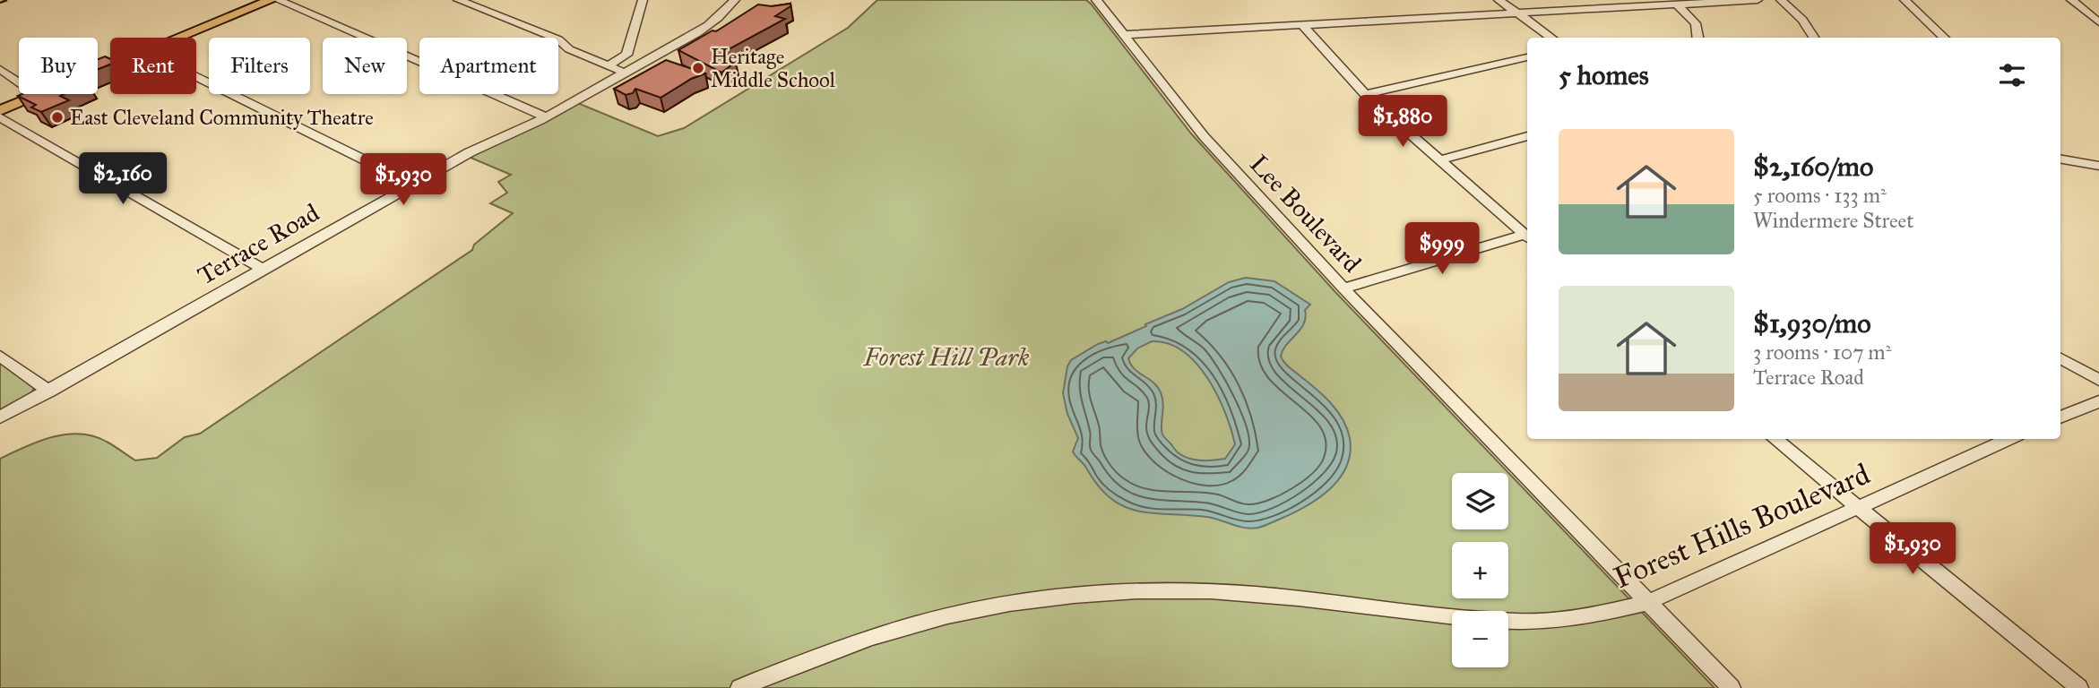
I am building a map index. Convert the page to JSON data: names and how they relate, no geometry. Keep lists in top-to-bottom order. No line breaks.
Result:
{"streets":{"street":["Lee Boulevard","Terrace Road","Forest Hills Boulevard"]},"crossings":[["Lee Boulevard","Forest Hills Boulevard"]],"parks":["Forest Hill Park"],"places":["Heritage Middle School","East Cleveland Community Theatre"],"page":{"chip":["Buy","Rent","Filters","New","Apartment"],"heading":"5 homes","price":["$1,880","$2,160","$1,930","$999","$1,930"],"list":[{"name":"$2,160/mo","note":"5 rooms · 133 m² · Windermere Street"},{"name":"$1,930/mo","note":"3 rooms · 107 m² · Terrace Road"}],"map_buttons":["+","−"]}}
